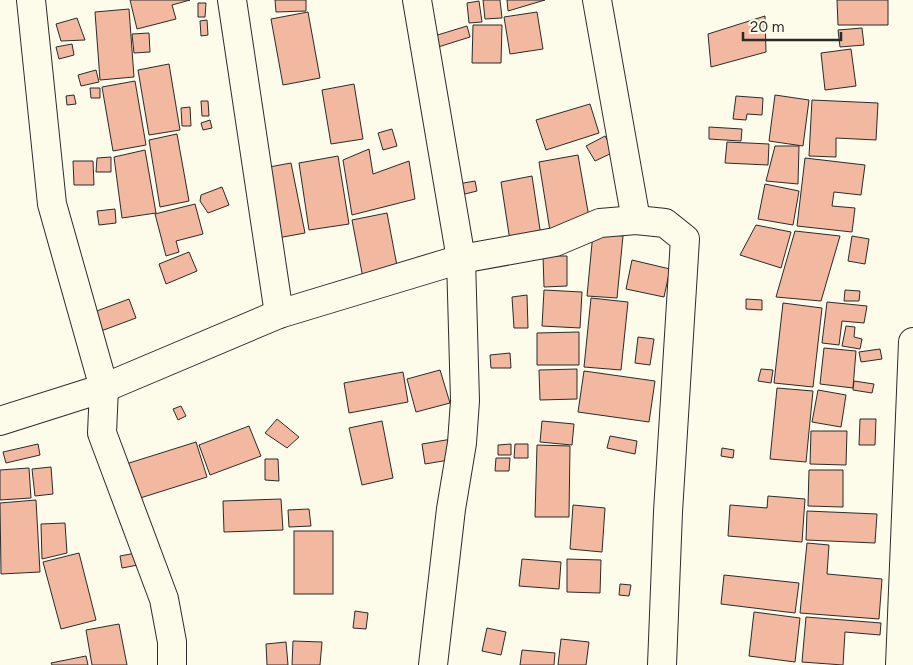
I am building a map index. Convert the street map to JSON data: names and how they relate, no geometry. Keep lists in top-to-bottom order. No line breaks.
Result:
{"scale_bar":"20 m"}
